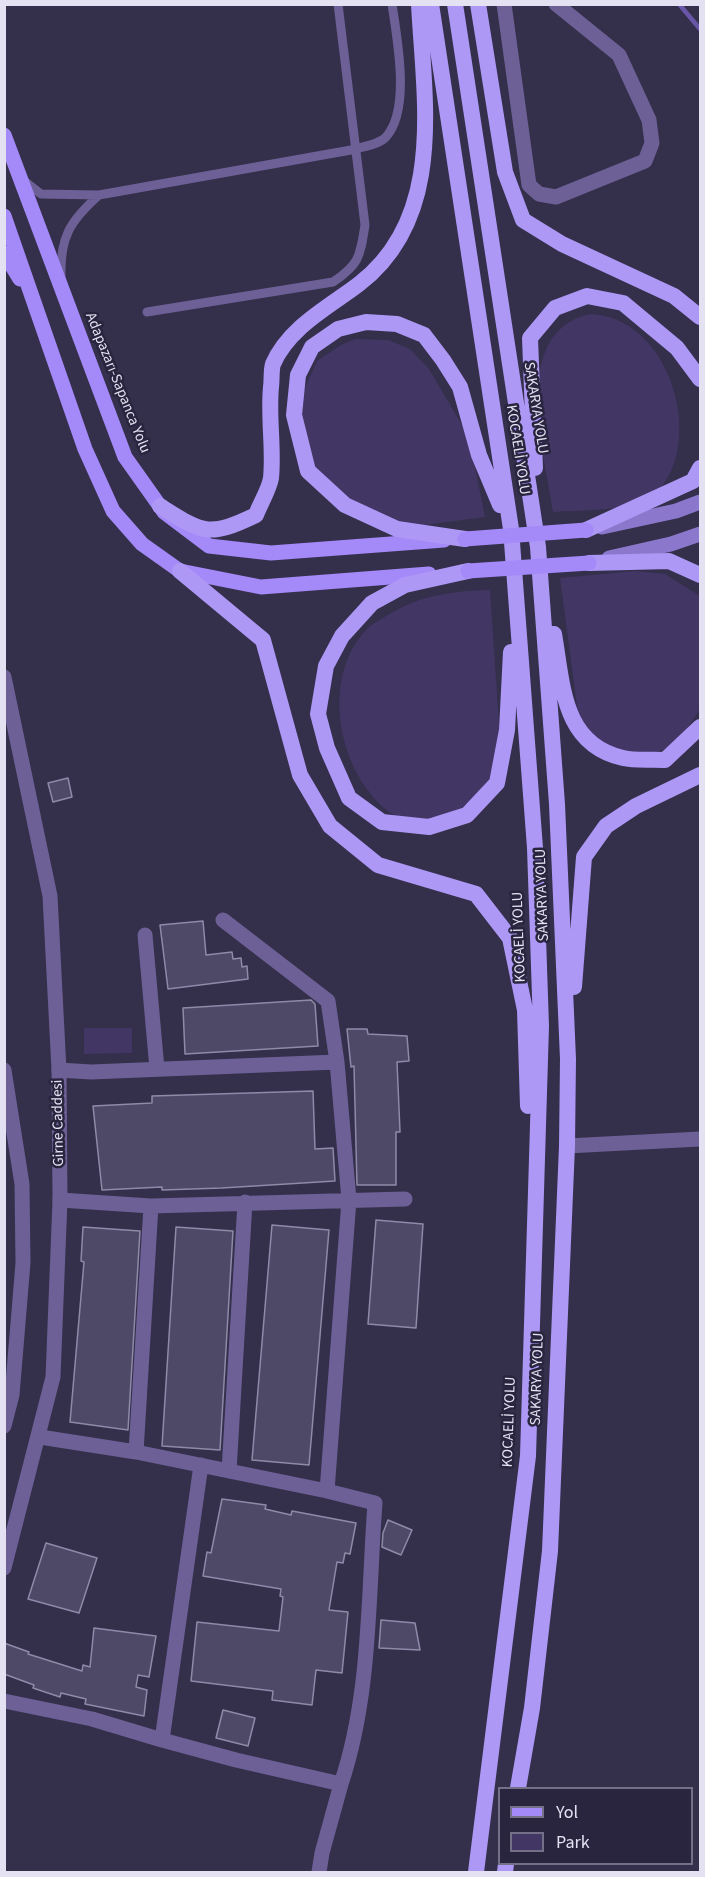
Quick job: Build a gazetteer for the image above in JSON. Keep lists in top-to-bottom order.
{
  "streets": {
    "highway": ["SAKARYA YOLU", "KOCAELİ YOLU"],
    "main road": ["Adapazarı-Sapanca Yolu"],
    "street": ["Girne Caddesi"]
  },
  "legend": ["Yol", "Park"]
}
